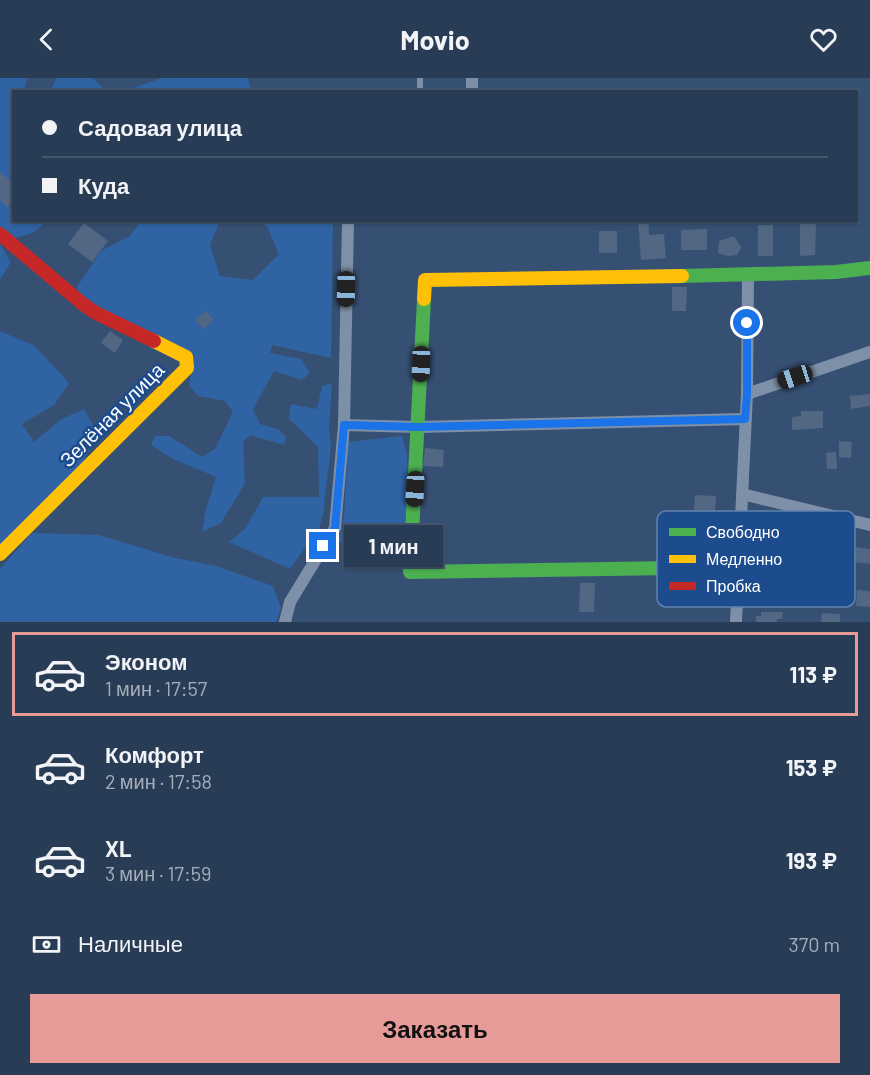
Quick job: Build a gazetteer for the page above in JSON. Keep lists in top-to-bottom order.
{
  "streets": {
    "street": ["Зелёная улица"]
  },
  "legend": ["Свободно", "Медленно", "Пробка"],
  "page": {
    "header": "Movio",
    "banner": ["Садовая улица", "Куда"],
    "bubble": "1 мин",
    "list": [
      {
        "name": "Эконом",
        "note": "1 мин · 17:57",
        "value": "113 ₽"
      },
      {
        "name": "Комфорт",
        "note": "2 мин · 17:58",
        "value": "153 ₽"
      },
      {
        "name": "XL",
        "note": "3 мин · 17:59",
        "value": "193 ₽"
      }
    ],
    "pay": ["Наличные", "370 m"],
    "buttons": "Заказать"
  }
}
